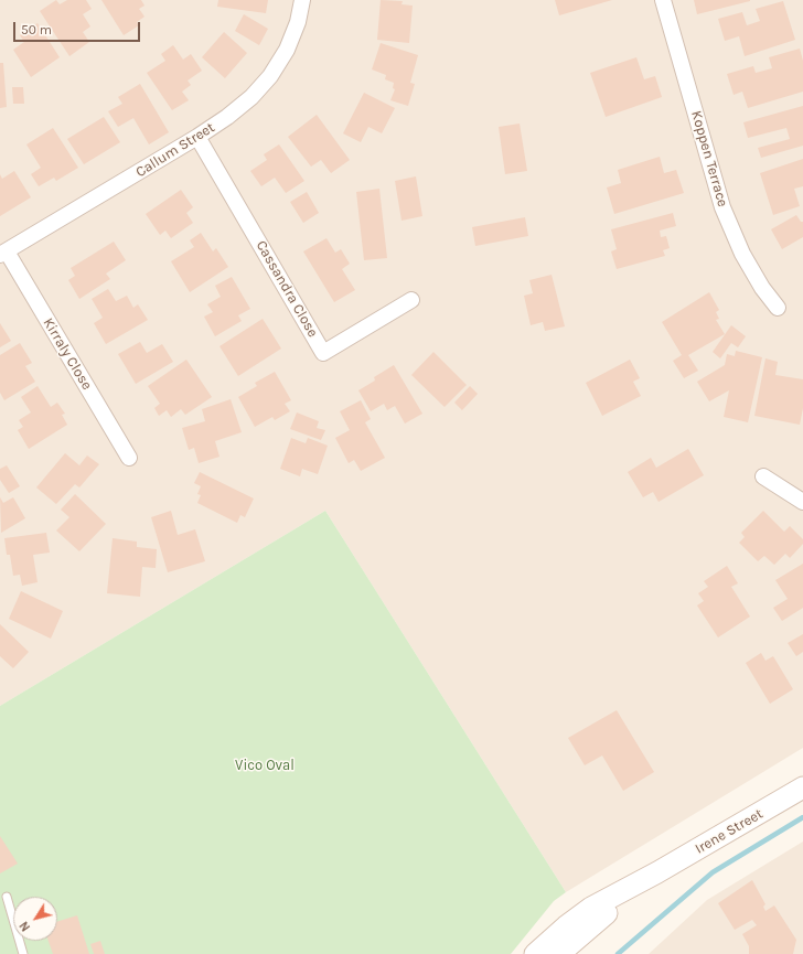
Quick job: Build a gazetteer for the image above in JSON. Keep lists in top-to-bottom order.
{
  "streets": {
    "street": [
      "Callum Street",
      "Koppen Terrace",
      "Cassandra Close",
      "Kirraly Close",
      "Irene Street"
    ]
  },
  "crossings": [
    ["Callum Street", "Cassandra Close"],
    ["Callum Street", "Kirraly Close"]
  ],
  "parks": ["Vico Oval"],
  "scale_bar": "50 m",
  "north": "bottom left"
}
